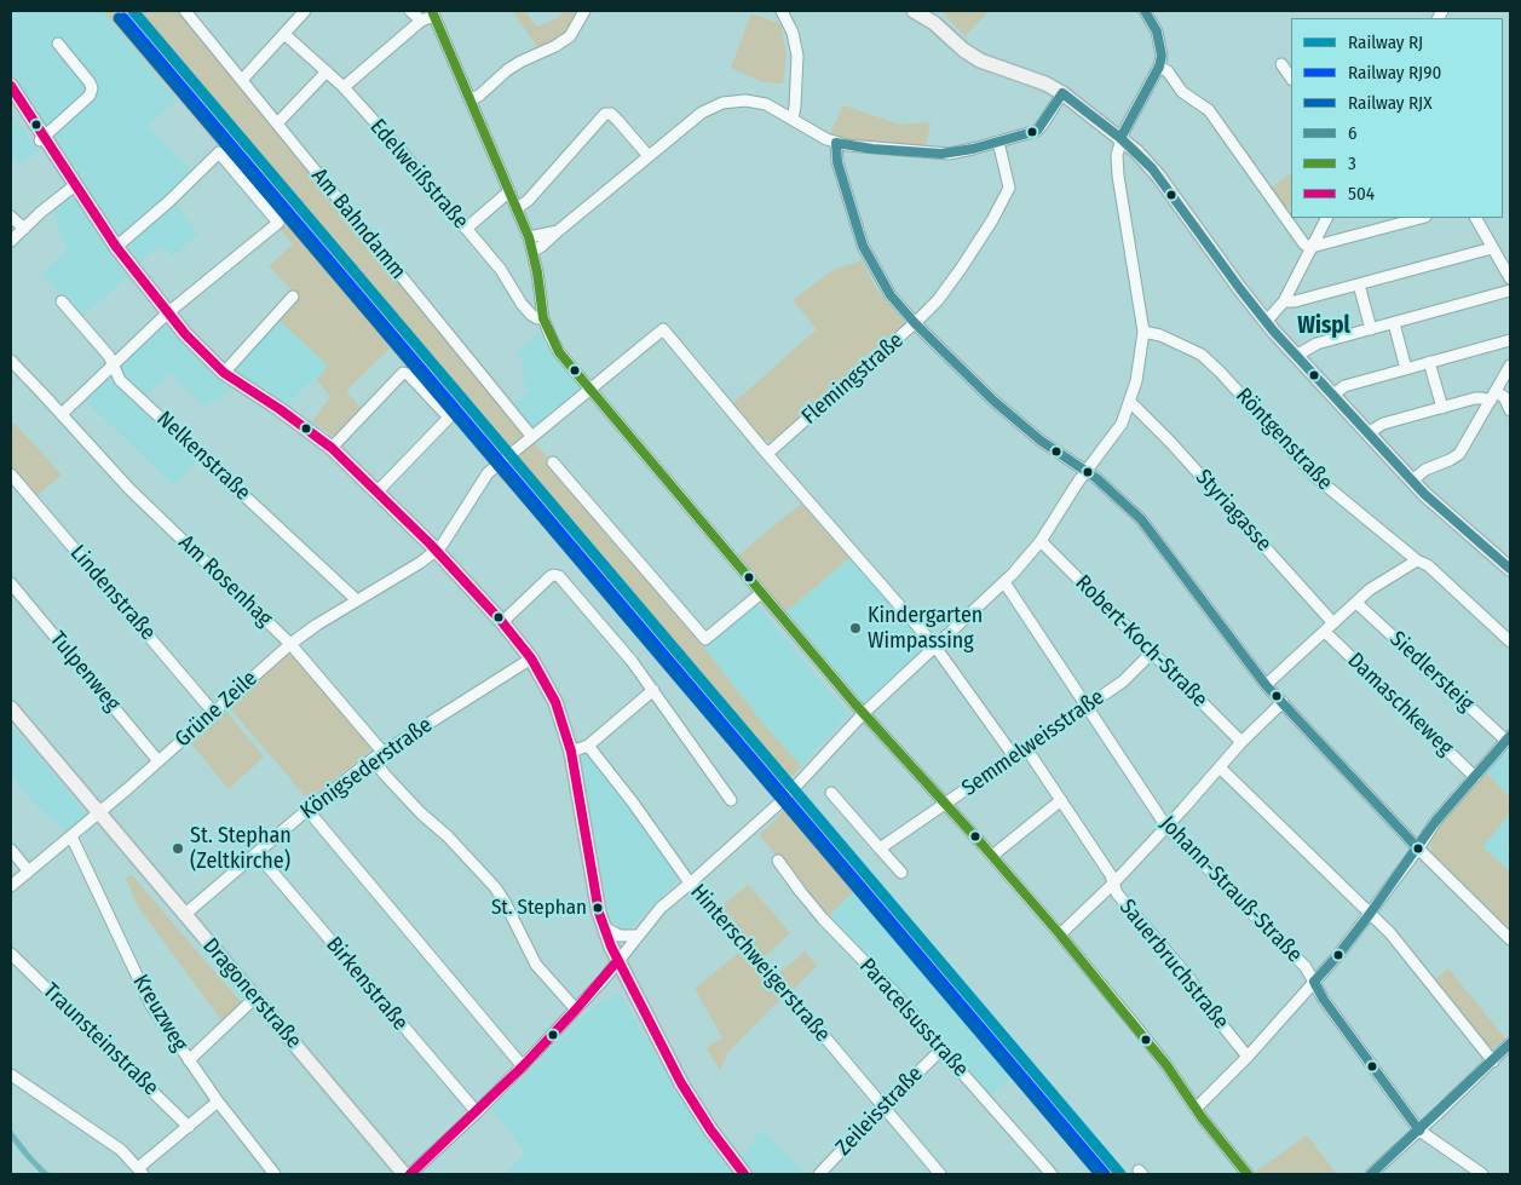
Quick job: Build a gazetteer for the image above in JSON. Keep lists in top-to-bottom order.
{
  "streets": {
    "main road": ["Dragonerstraße"],
    "street": [
      "Edelweißstraße",
      "Am Bahndamm",
      "Flemingstraße",
      "Röntgenstraße",
      "Nelkenstraße",
      "Styriagasse",
      "Am Rosenhag",
      "Lindenstraße",
      "Robert-Koch-Straße",
      "Tulpenweg",
      "Siedlersteig",
      "Damaschkeweg",
      "Grüne Zeile",
      "Semmelweisstraße",
      "Königsederstraße",
      "Johann-Strauß-Straße",
      "Hinterschweigerstraße",
      "Sauerbruchstraße",
      "Birkenstraße",
      "Kreuzweg",
      "Paracelsusstraße",
      "Traunsteinstraße",
      "Zeileisstraße"
    ]
  },
  "crossings": [
    ["Am Bahndamm", "Grüne Zeile"],
    ["Nelkenstraße", "Grüne Zeile"],
    ["Am Rosenhag", "Grüne Zeile"],
    ["Am Rosenhag", "Königsederstraße"],
    ["Lindenstraße", "Grüne Zeile"],
    ["Robert-Koch-Straße", "Semmelweisstraße"],
    ["Tulpenweg", "Grüne Zeile"],
    ["Grüne Zeile", "Dragonerstraße"],
    ["Grüne Zeile", "Kreuzweg"],
    ["Semmelweisstraße", "Johann-Strauß-Straße"],
    ["Semmelweisstraße", "Sauerbruchstraße"],
    ["Königsederstraße", "Birkenstraße"],
    ["Königsederstraße", "Dragonerstraße"],
    ["Hinterschweigerstraße", "Zeileisstraße"],
    ["Paracelsusstraße", "Zeileisstraße"]
  ],
  "districts": ["Wispl"],
  "places": ["Kindergarten Wimpassing", "St. Stephan (Zeltkirche)", "St. Stephan"],
  "lines": [
    "rail line RJ",
    "transit line 6",
    "transit line 3",
    "rail line RJ90",
    "rail line RJX",
    "transit line 504"
  ],
  "legend": [
    "Railway RJ",
    "Railway RJ90",
    "Railway RJX",
    "6",
    "3",
    "504"
  ]
}
